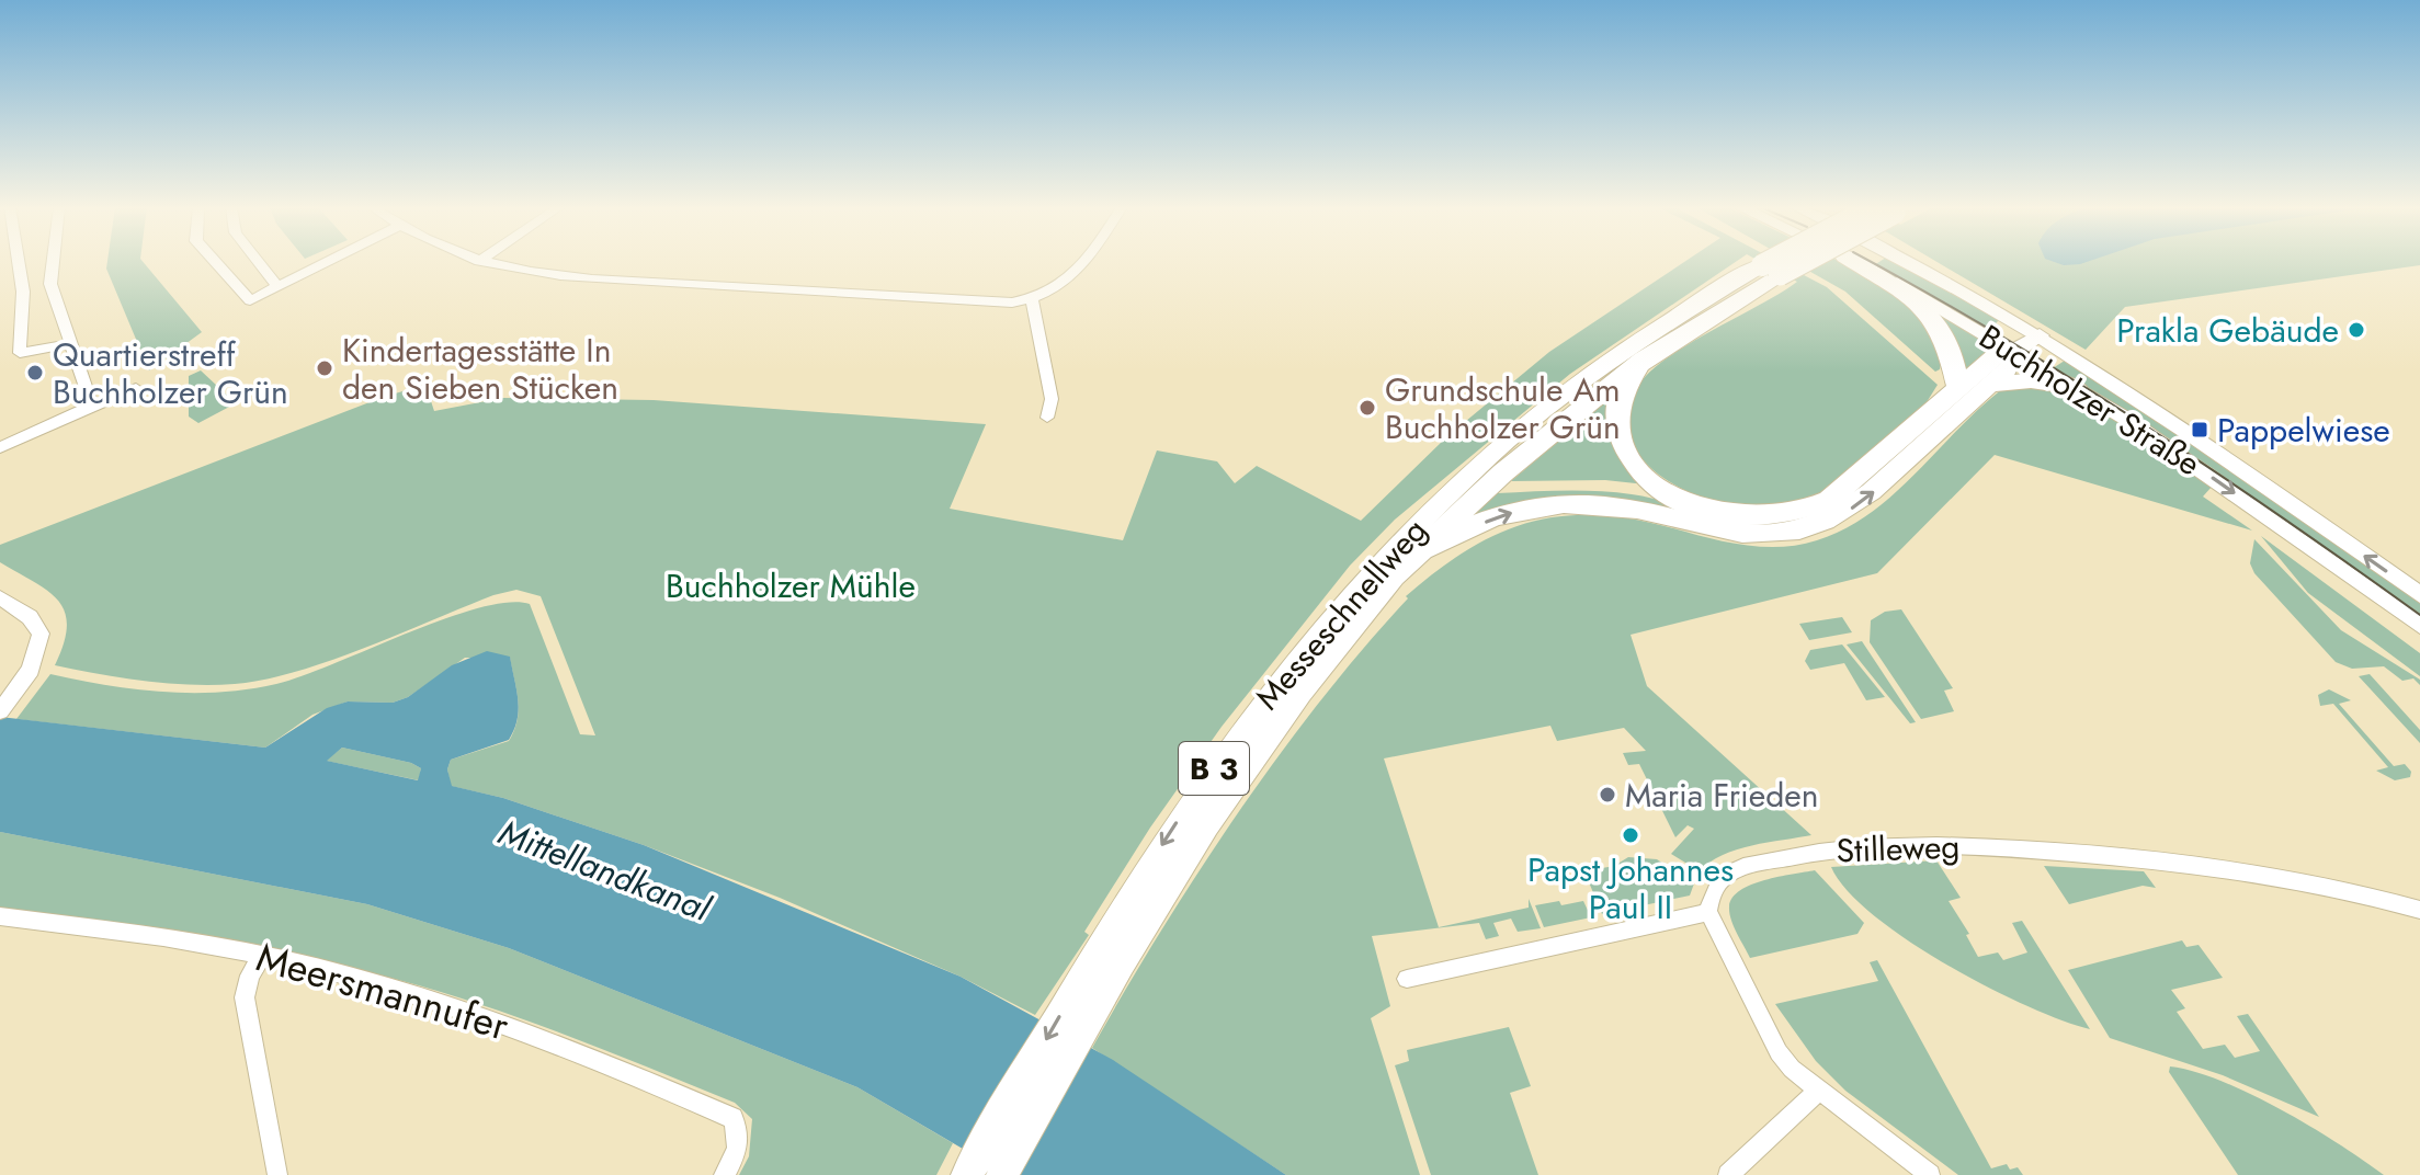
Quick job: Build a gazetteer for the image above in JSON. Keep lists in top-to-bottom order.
{
  "streets": {
    "highway": ["Messeschnellweg", "B 3"],
    "main road": ["Buchholzer Straße"],
    "street": ["Stilleweg", "Meersmannufer"]
  },
  "water": ["Mittellandkanal"],
  "parks": ["Buchholzer Mühle"],
  "places": {
    "other": [
      "Prakla Gebäude",
      "Kindertagesstätte In den Sieben Stücken",
      "Quartierstreff Buchholzer Grün",
      "Grundschule Am Buchholzer Grün",
      "Maria Frieden",
      "Papst Johannes Paul II"
    ],
    "transit": ["Pappelwiese"]
  }
}
